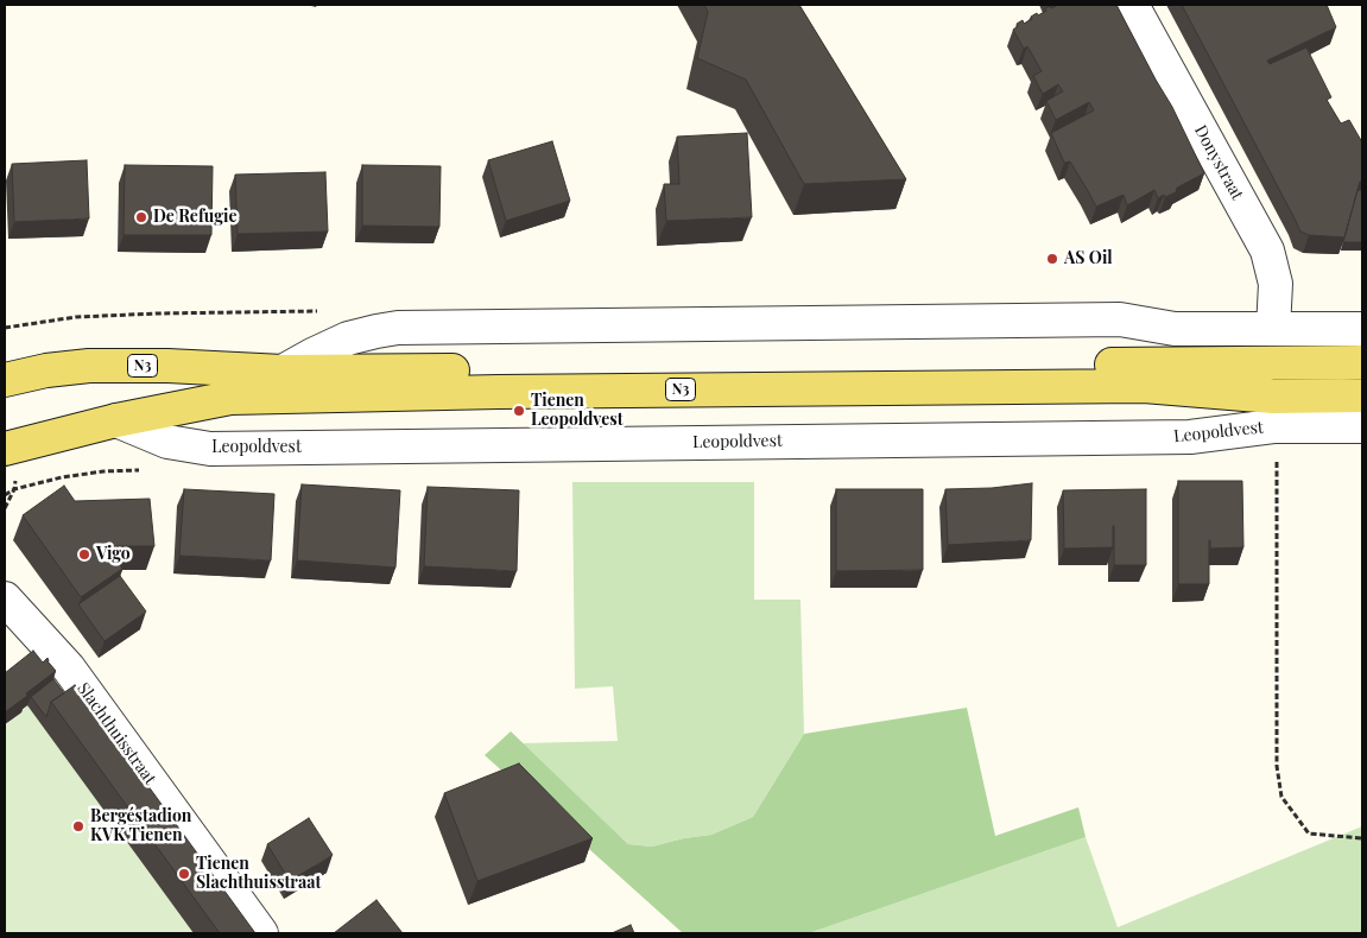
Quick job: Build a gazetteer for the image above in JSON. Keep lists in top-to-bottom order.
{
  "streets": {
    "main road": ["N3", "Leopoldvest"],
    "street": ["Donystraat", "Slachthuisstraat"]
  },
  "places": [
    "De Refugie",
    "AS Oil",
    "Tienen Leopoldvest",
    "Vigo",
    "Bergéstadion KVK Tienen",
    "Tienen Slachthuisstraat"
  ]
}
